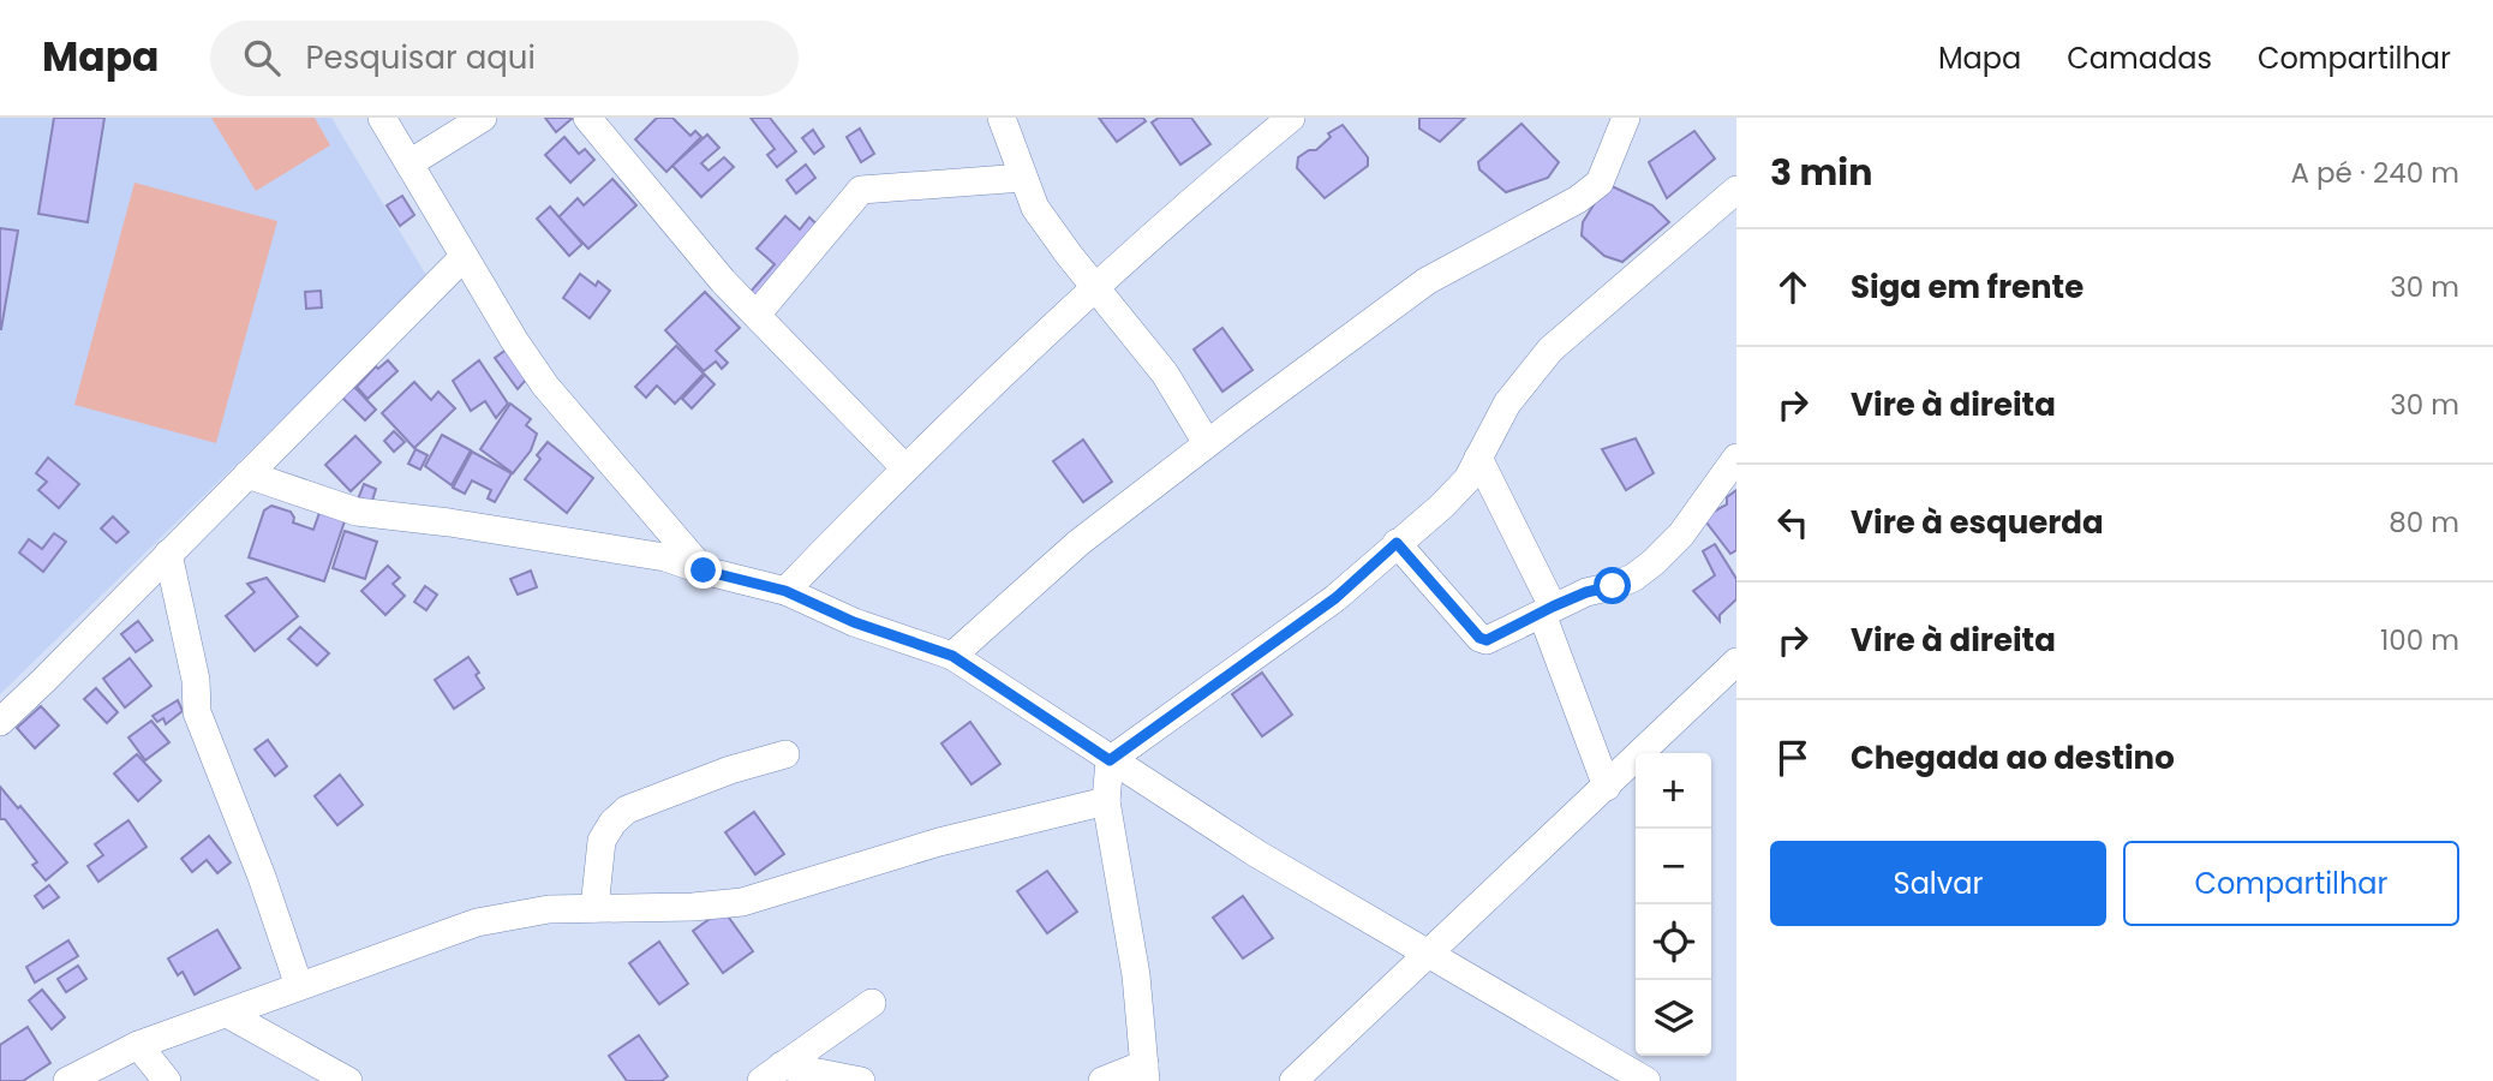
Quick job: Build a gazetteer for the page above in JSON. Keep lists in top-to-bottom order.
{
  "page": {
    "header": "Mapa",
    "search": "Pesquisar aqui",
    "nav": ["Mapa", "Camadas", "Compartilhar"],
    "heading": ["3 min", "A pé · 240 m"],
    "list": [
      ["Siga em frente", "30 m"],
      ["Vire à direita", "30 m"],
      ["Vire à esquerda", "80 m"],
      ["Vire à direita", "100 m"],
      "Chegada ao destino"
    ],
    "map_buttons": ["+", "−"],
    "buttons": ["Salvar", "Compartilhar"]
  }
}
